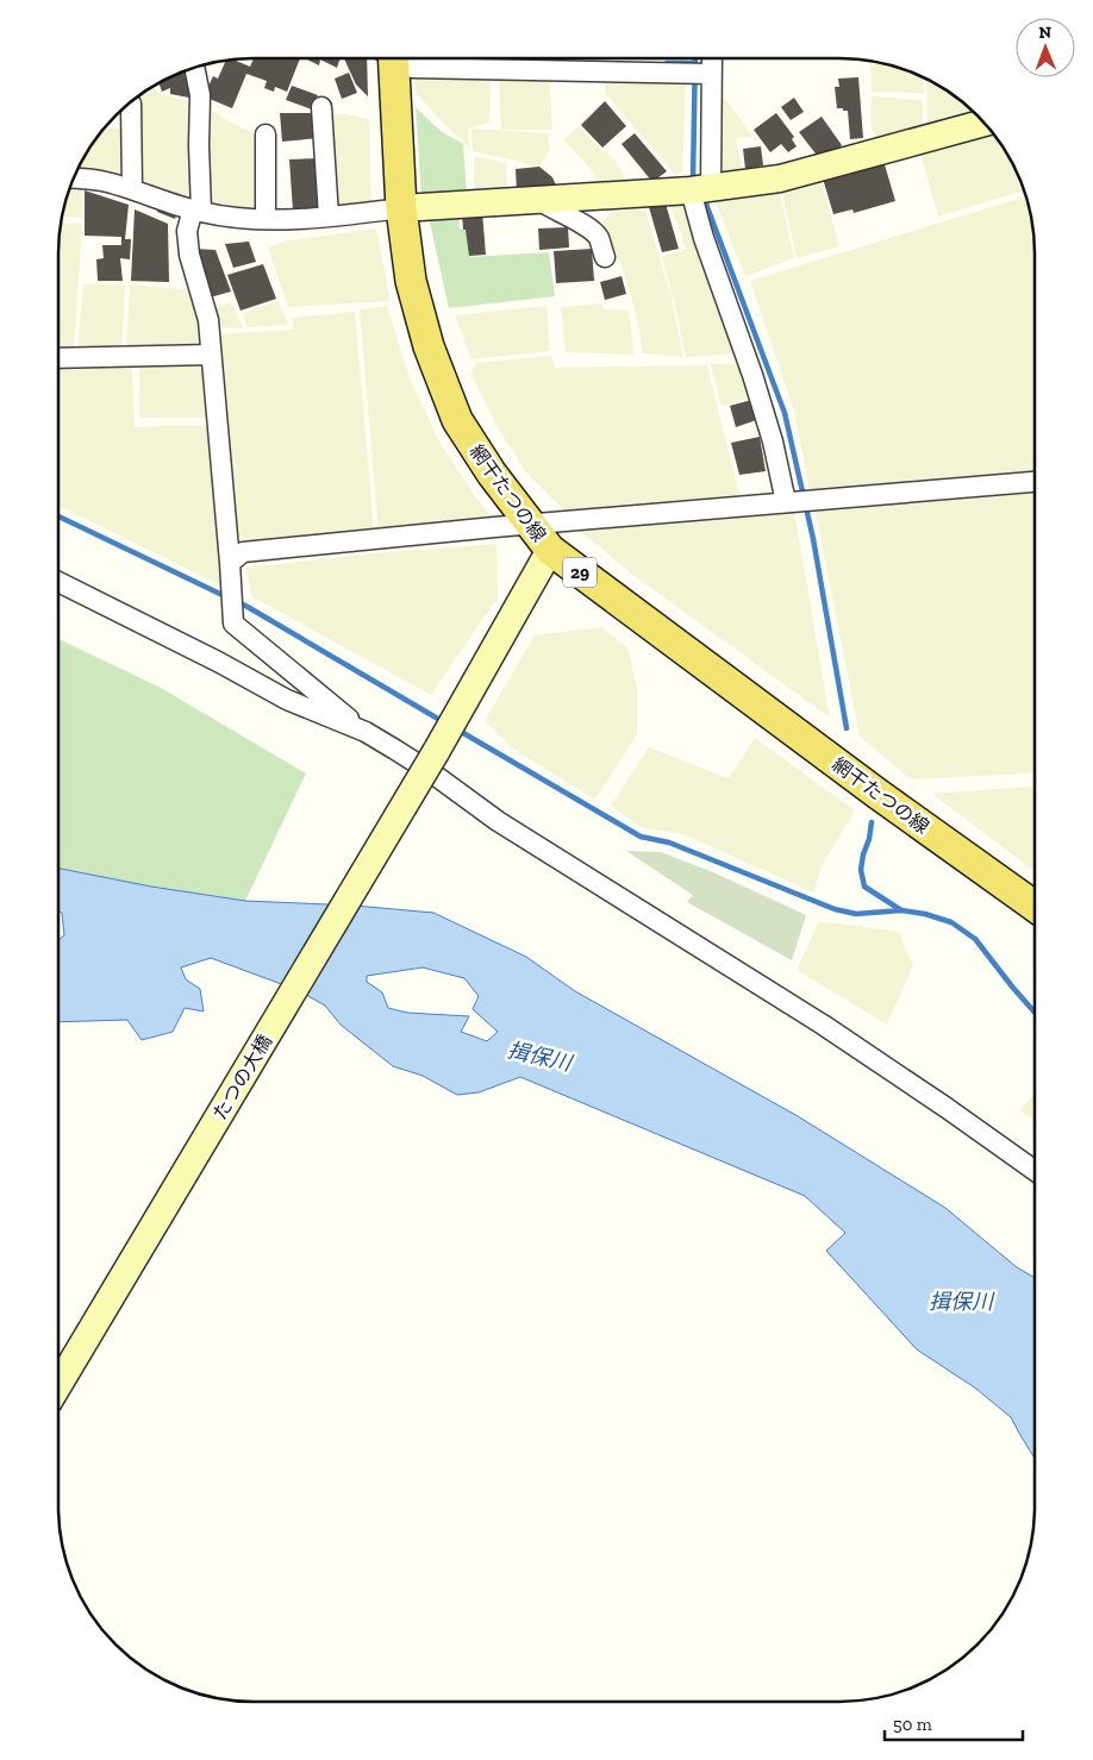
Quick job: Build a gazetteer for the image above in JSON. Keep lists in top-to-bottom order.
{
  "streets": {
    "main road": ["網干たつの線", "29"],
    "street": ["たつの大橋"]
  },
  "crossings": [
    ["網干たつの線", "たつの大橋"]
  ],
  "water": ["揖保川"],
  "scale_bar": "50 m",
  "north": "top"
}
